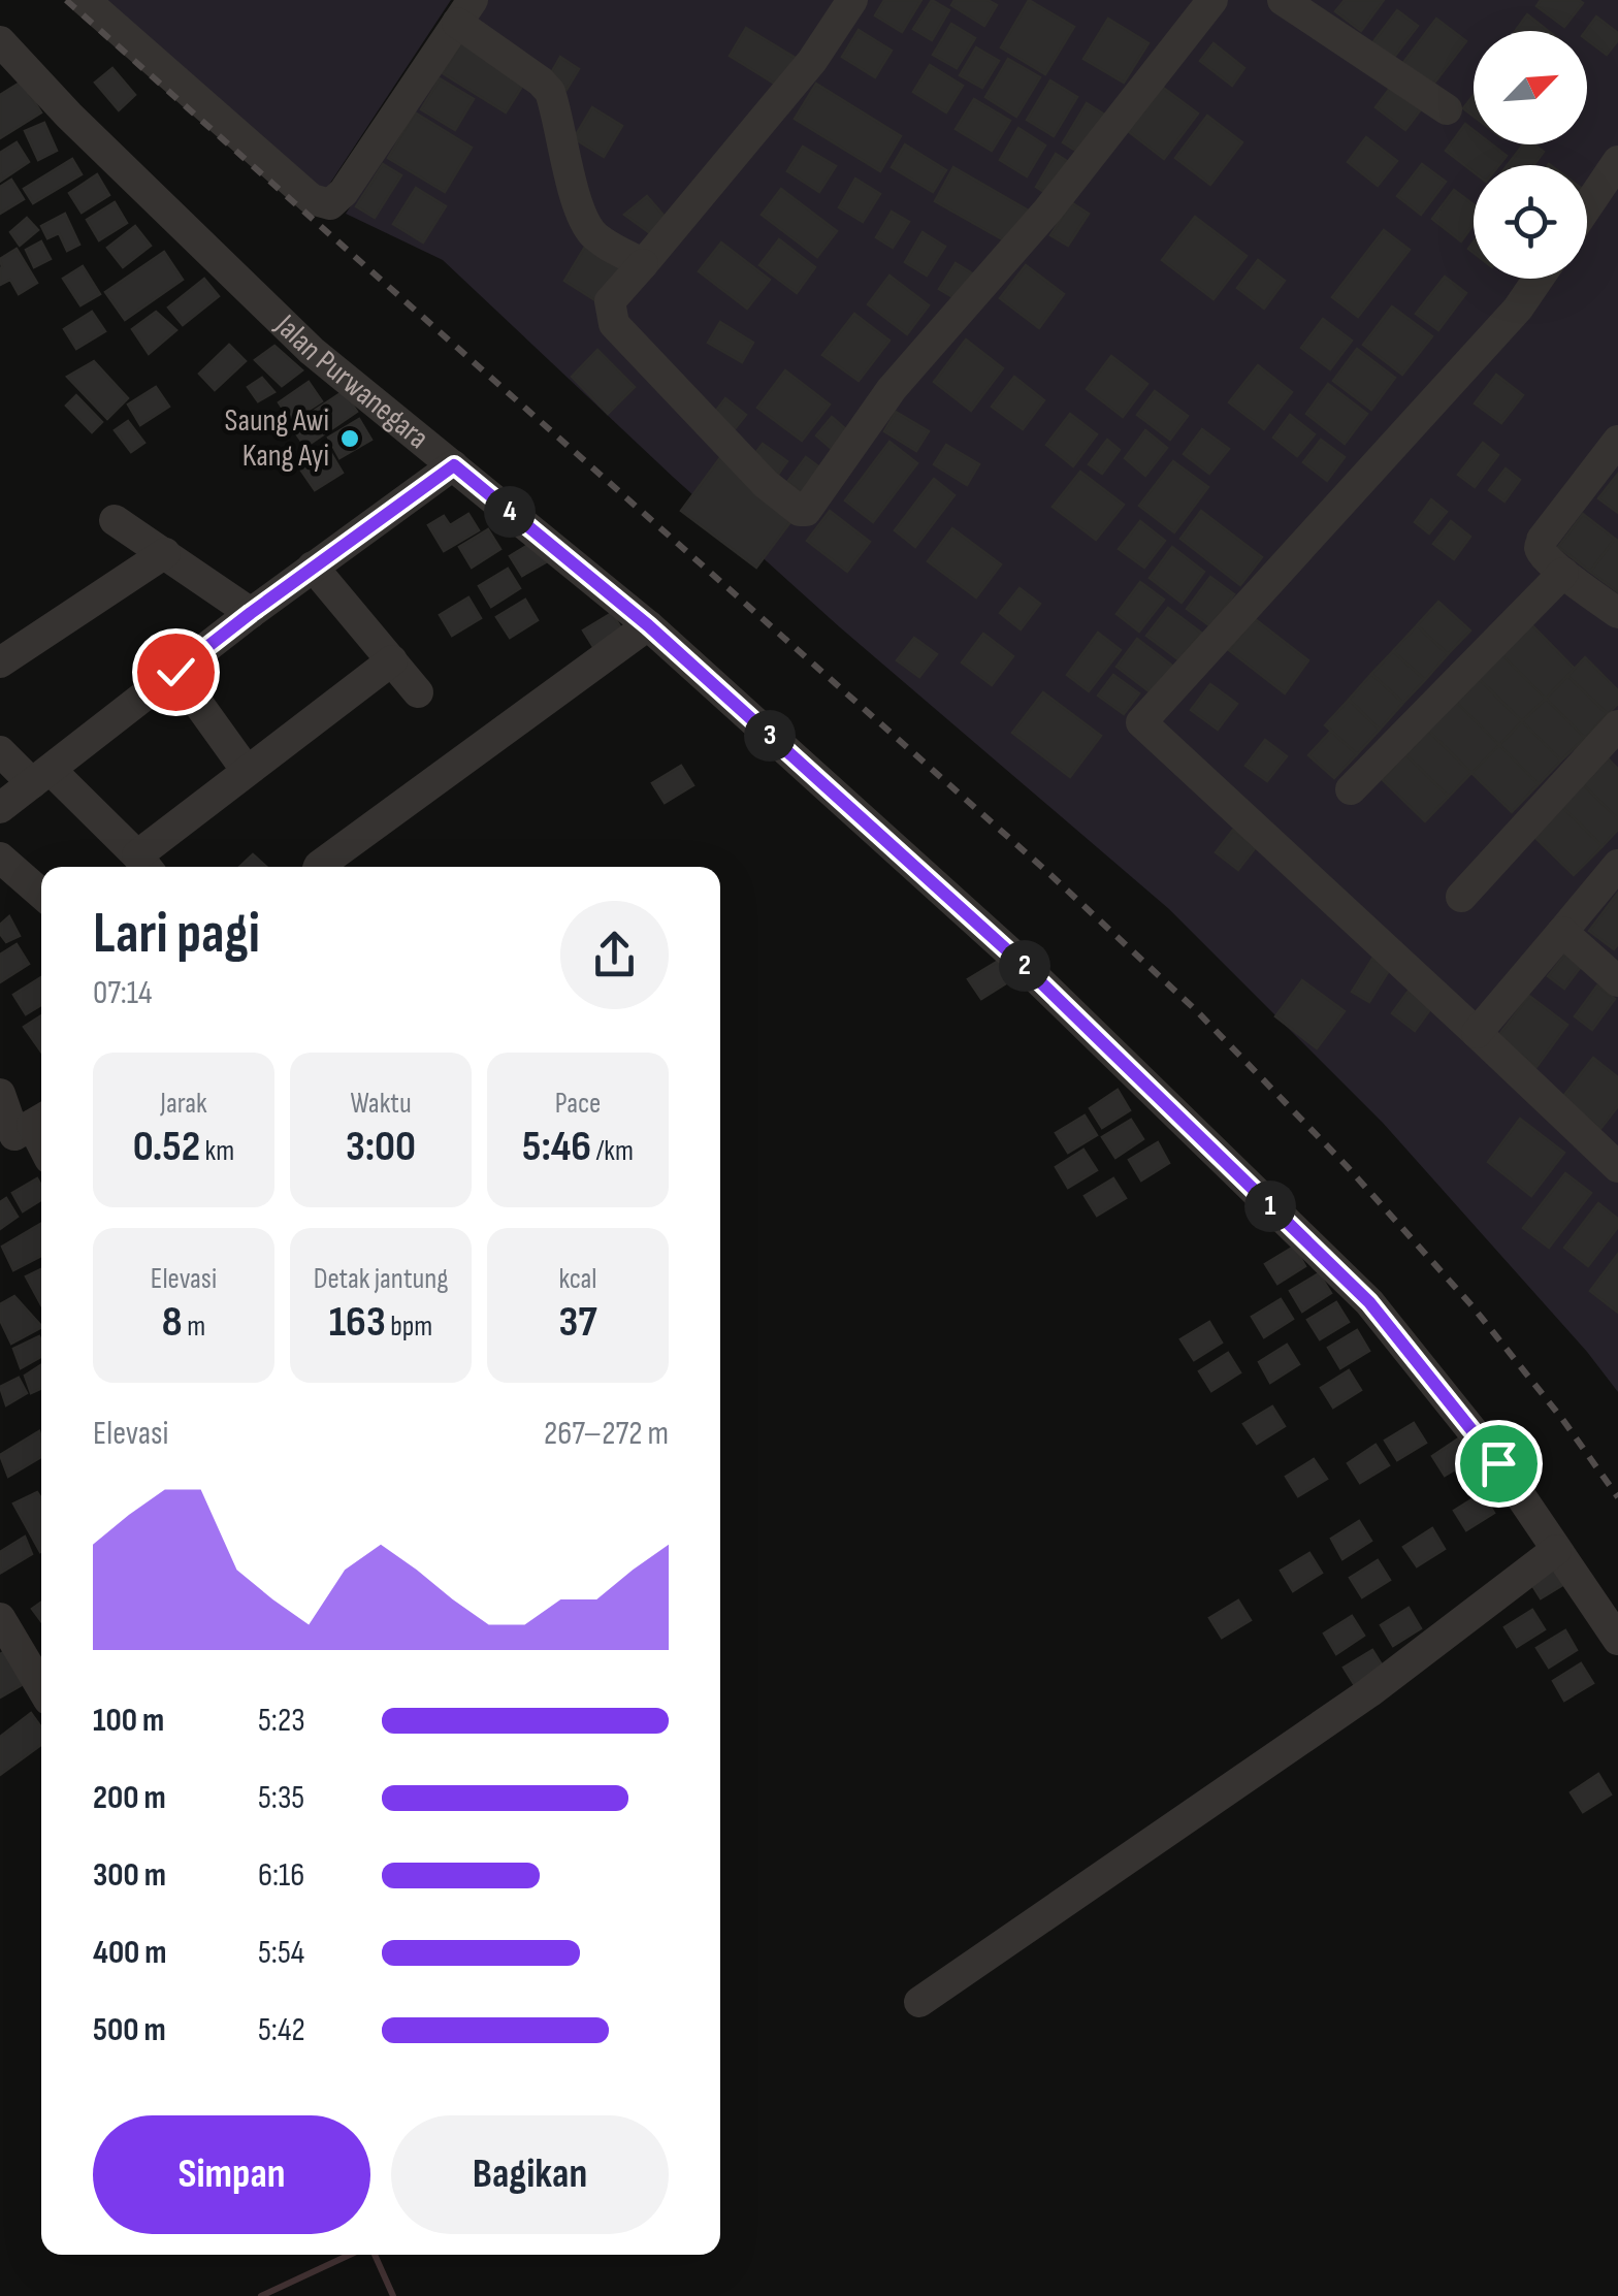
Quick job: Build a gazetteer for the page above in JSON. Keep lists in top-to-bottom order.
{
  "streets": {
    "street": ["Jalan Purwanegara"]
  },
  "places": ["Saung Awi Kang Ayi"],
  "north": "top right",
  "page": {
    "pins": [
      "4",
      "3",
      "2",
      "1"
    ],
    "heading": ["Lari pagi", "07:14"],
    "stats": [
      ["Jarak", "0.52 km"],
      ["Waktu", "3:00"],
      ["Pace", "5:46 /km"],
      ["Elevasi", "8 m"],
      ["Detak jantung", "163 bpm"],
      ["kcal", "37"]
    ],
    "chart": ["Elevasi", "267–272 m"],
    "list": [
      {
        "name": "100 m",
        "note": "5:23"
      },
      {
        "name": "200 m",
        "note": "5:35"
      },
      {
        "name": "300 m",
        "note": "6:16"
      },
      {
        "name": "400 m",
        "note": "5:54"
      },
      {
        "name": "500 m",
        "note": "5:42"
      }
    ],
    "buttons": ["Simpan", "Bagikan"]
  }
}
